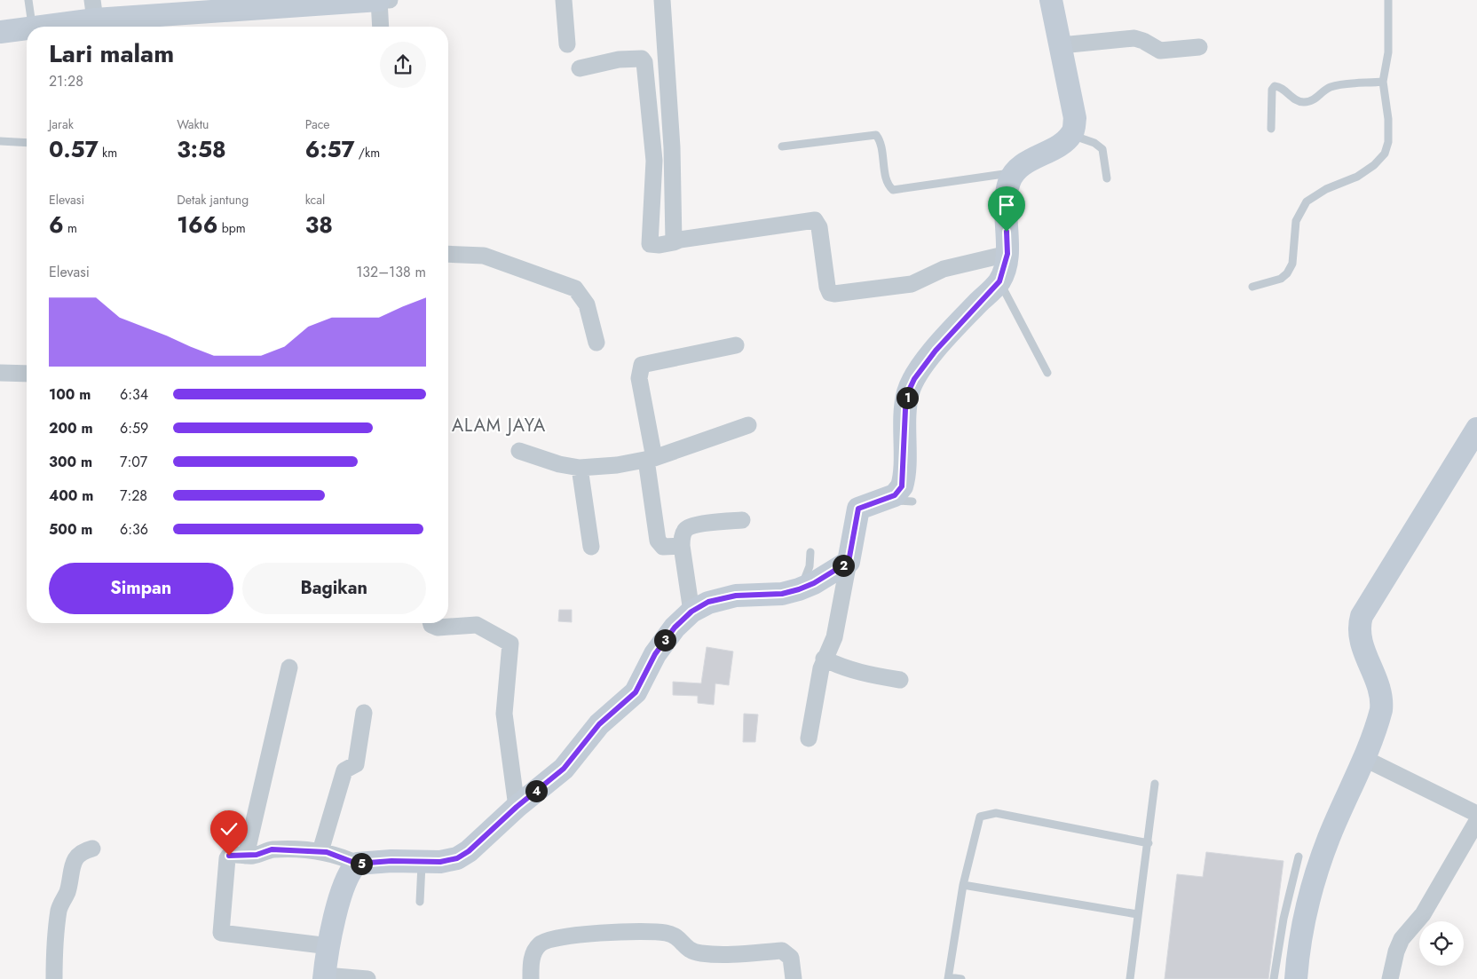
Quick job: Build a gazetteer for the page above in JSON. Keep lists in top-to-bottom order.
{
  "districts": ["ALAM JAYA"],
  "page": {
    "heading": ["Lari malam", "21:28"],
    "stats": [
      ["Jarak", "0.57 km"],
      ["Waktu", "3:58"],
      ["Pace", "6:57 /km"],
      ["Elevasi", "6 m"],
      ["Detak jantung", "166 bpm"],
      ["kcal", "38"]
    ],
    "chart": ["Elevasi", "132–138 m"],
    "list": [
      {
        "name": "100 m",
        "note": "6:34"
      },
      {
        "name": "200 m",
        "note": "6:59"
      },
      {
        "name": "300 m",
        "note": "7:07"
      },
      {
        "name": "400 m",
        "note": "7:28"
      },
      {
        "name": "500 m",
        "note": "6:36"
      }
    ],
    "pins": [
      "1",
      "2",
      "3",
      "4",
      "5"
    ],
    "buttons": ["Simpan", "Bagikan"]
  }
}
